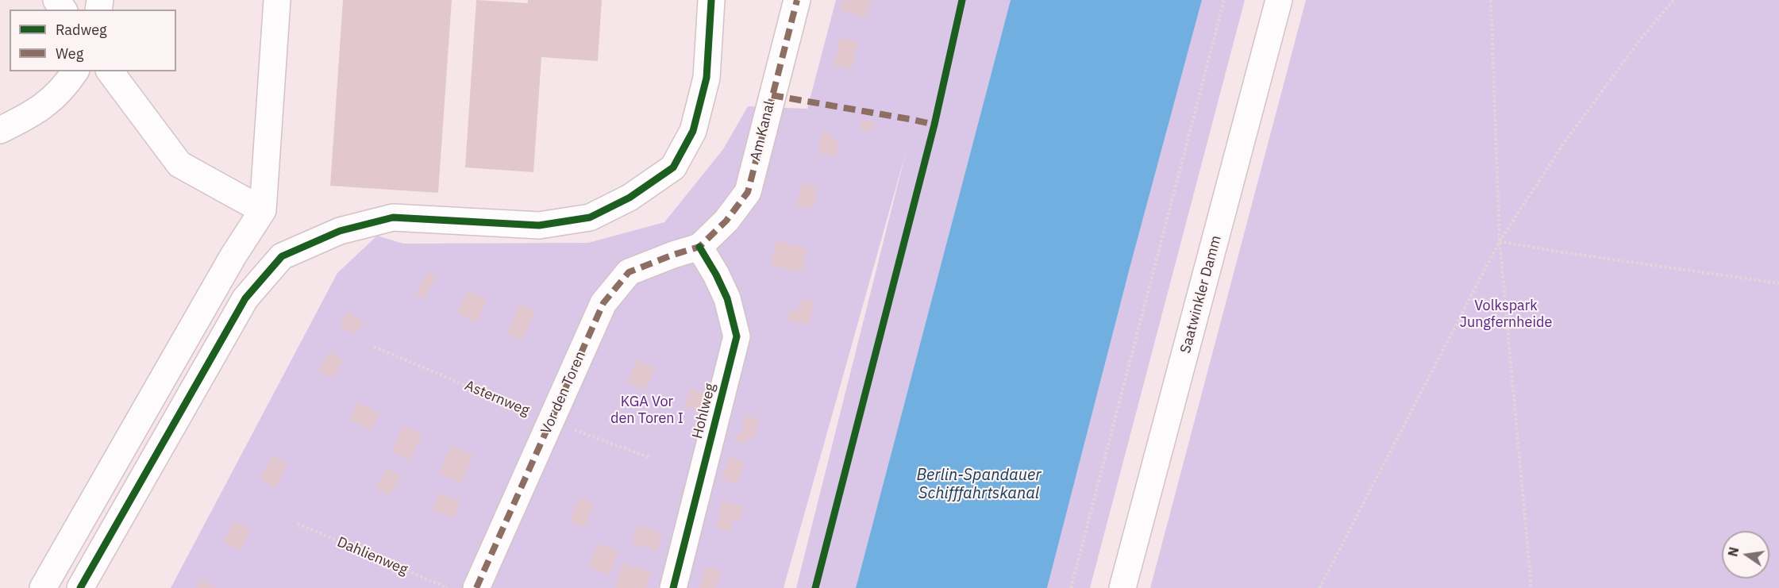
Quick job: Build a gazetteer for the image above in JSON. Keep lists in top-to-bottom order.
{
  "streets": {
    "street": [
      "Am Kanal",
      "Saatwinkler Damm",
      "Vor den Toren",
      "Hohlweg"
    ],
    "path": ["Asternweg", "Dahlienweg"]
  },
  "crossings": [
    ["Am Kanal", "Vor den Toren"],
    ["Am Kanal", "Hohlweg"],
    ["Vor den Toren", "Asternweg"],
    ["Vor den Toren", "Hohlweg"]
  ],
  "water": ["Berlin-Spandauer Schifffahrtskanal"],
  "parks": ["Volkspark Jungfernheide", "KGA Vor den Toren I"],
  "legend": ["Radweg", "Weg"],
  "north": "left"
}
